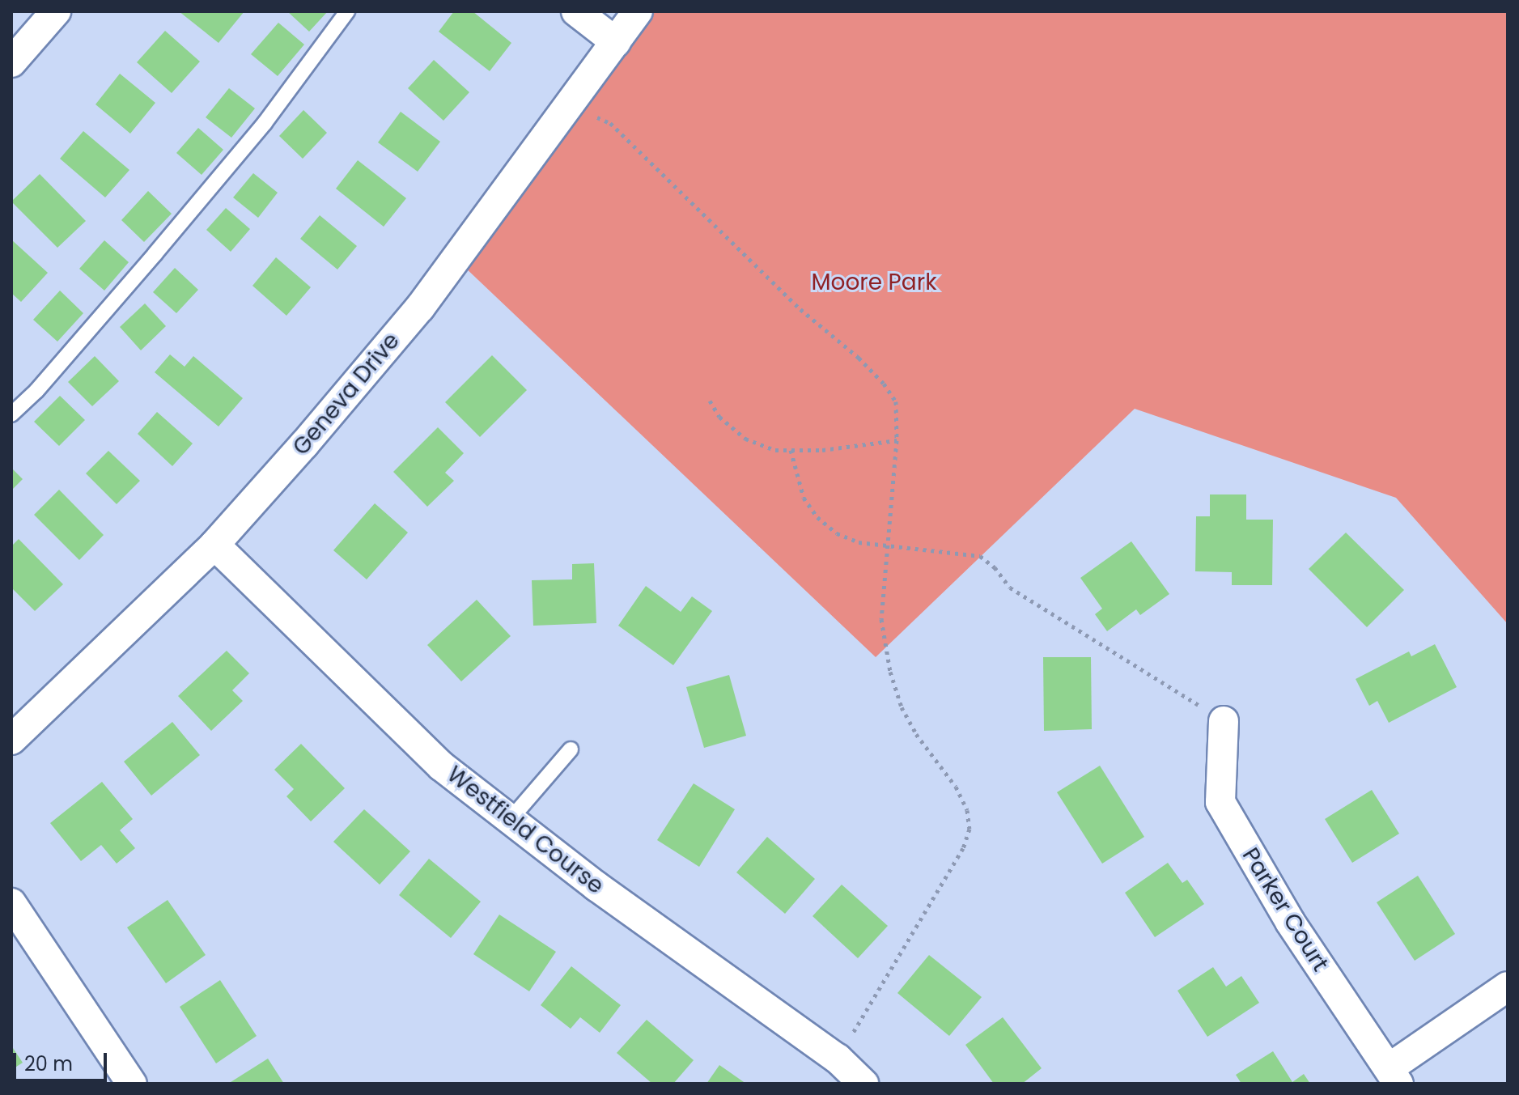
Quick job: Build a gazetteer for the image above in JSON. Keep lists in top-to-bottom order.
{
  "streets": {
    "street": ["Geneva Drive", "Westfield Course", "Parker Court"]
  },
  "crossings": [
    ["Geneva Drive", "Westfield Course"]
  ],
  "parks": ["Moore Park"],
  "scale_bar": "20 m"
}
